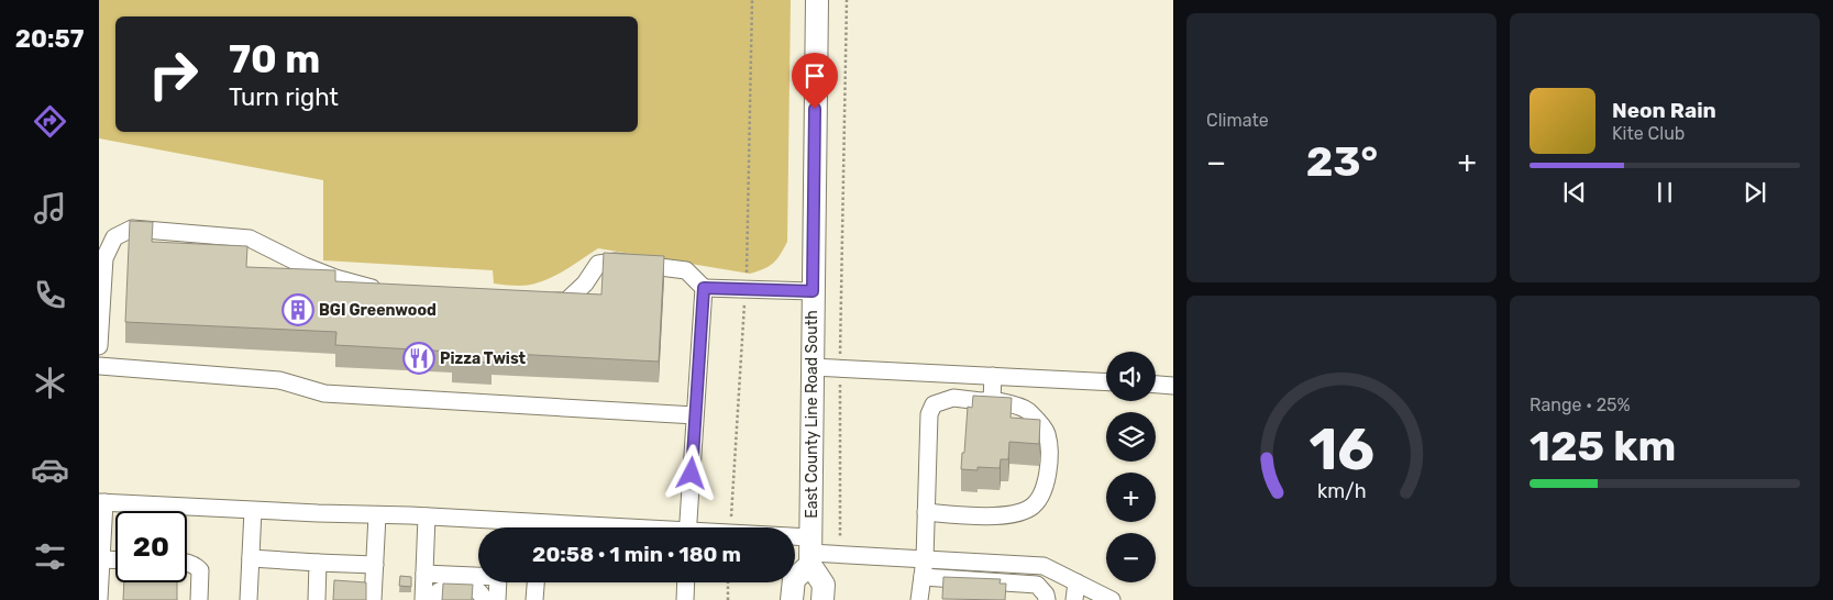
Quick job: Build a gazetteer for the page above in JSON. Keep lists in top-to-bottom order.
{
  "streets": {
    "main road": ["East County Line Road South"]
  },
  "places": {
    "building": ["BGI Greenwood"],
    "restaurant": ["Pizza Twist"]
  },
  "page": {
    "tabs": "20:57",
    "tile": [
      "Climate",
      ["Range · 25%", "125 km"]
    ],
    "turn": ["70 m", "Turn right"],
    "song": ["Neon Rain", "Kite Club"],
    "heat": ["−", "23°", "+"],
    "map_buttons": ["+", "−"],
    "limit": "20",
    "trip": "20:58 · 1 min · 180 m",
    "gauge": ["16", "km/h"]
  }
}
